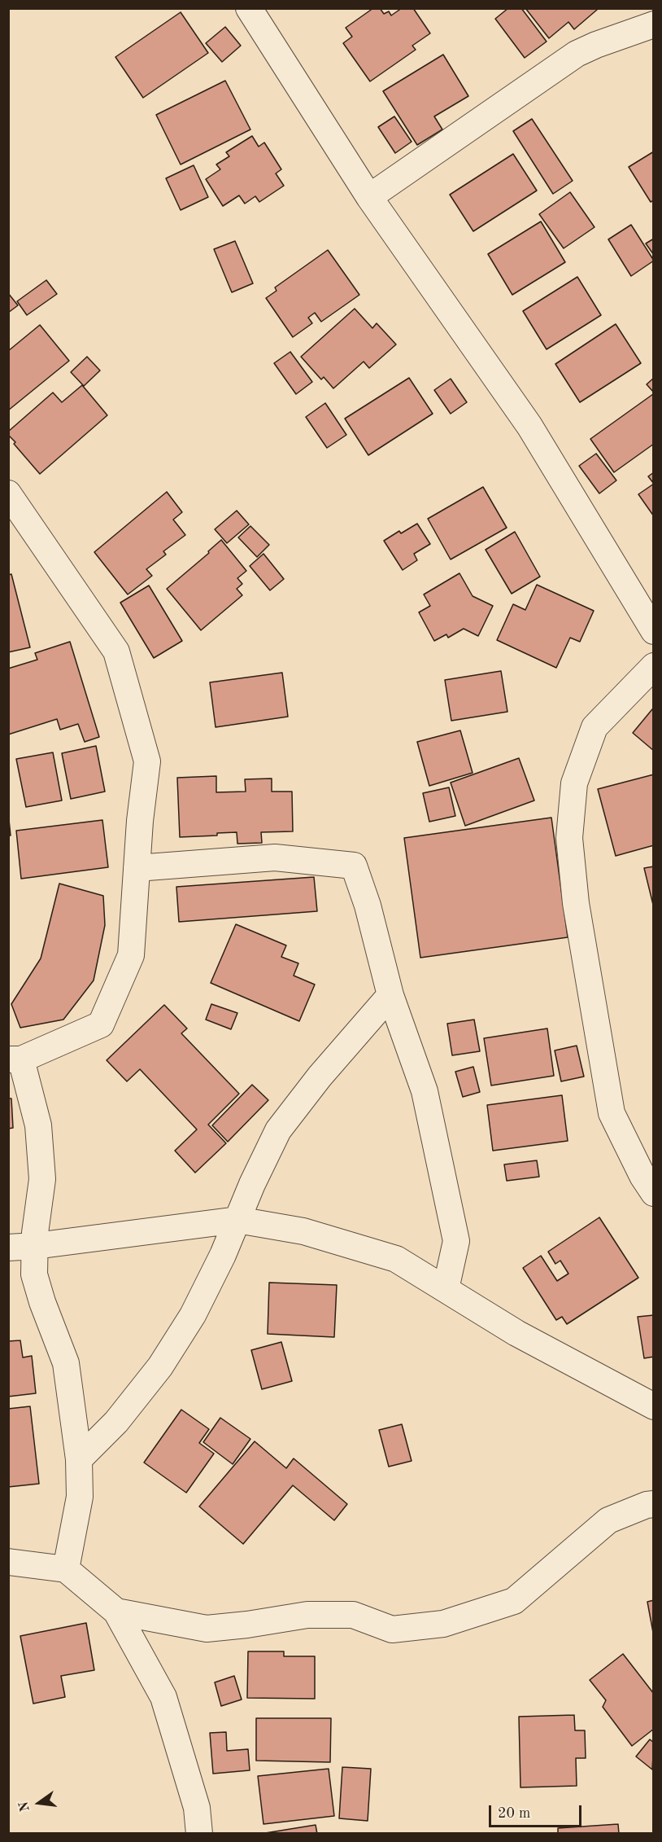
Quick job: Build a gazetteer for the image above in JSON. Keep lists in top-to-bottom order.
{
  "scale_bar": "20 m",
  "north": "left"
}
